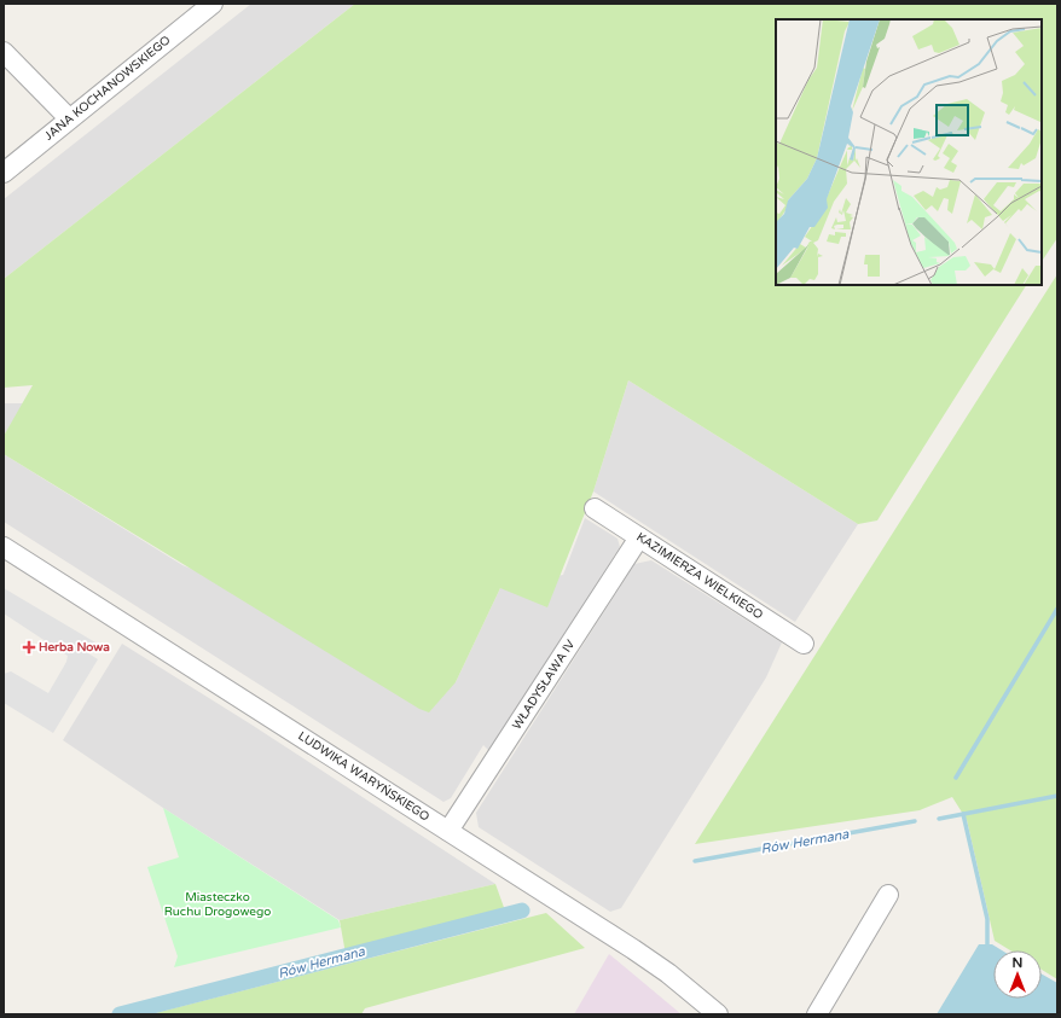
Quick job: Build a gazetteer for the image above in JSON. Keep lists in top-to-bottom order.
{
  "streets": {
    "street": [
      "JANA KOCHANOWSKIEGO",
      "KAZIMIERZA WIELKIEGO",
      "WŁADYSŁAWA IV",
      "LUDWIKA WARYŃSKIEGO"
    ]
  },
  "crossings": [
    ["KAZIMIERZA WIELKIEGO", "WŁADYSŁAWA IV"],
    ["WŁADYSŁAWA IV", "LUDWIKA WARYŃSKIEGO"]
  ],
  "water": ["Rów Hermana"],
  "parks": ["Miasteczko Ruchu Drogowego"],
  "places": {
    "health": ["Herba Nowa"]
  },
  "north": "top"
}
